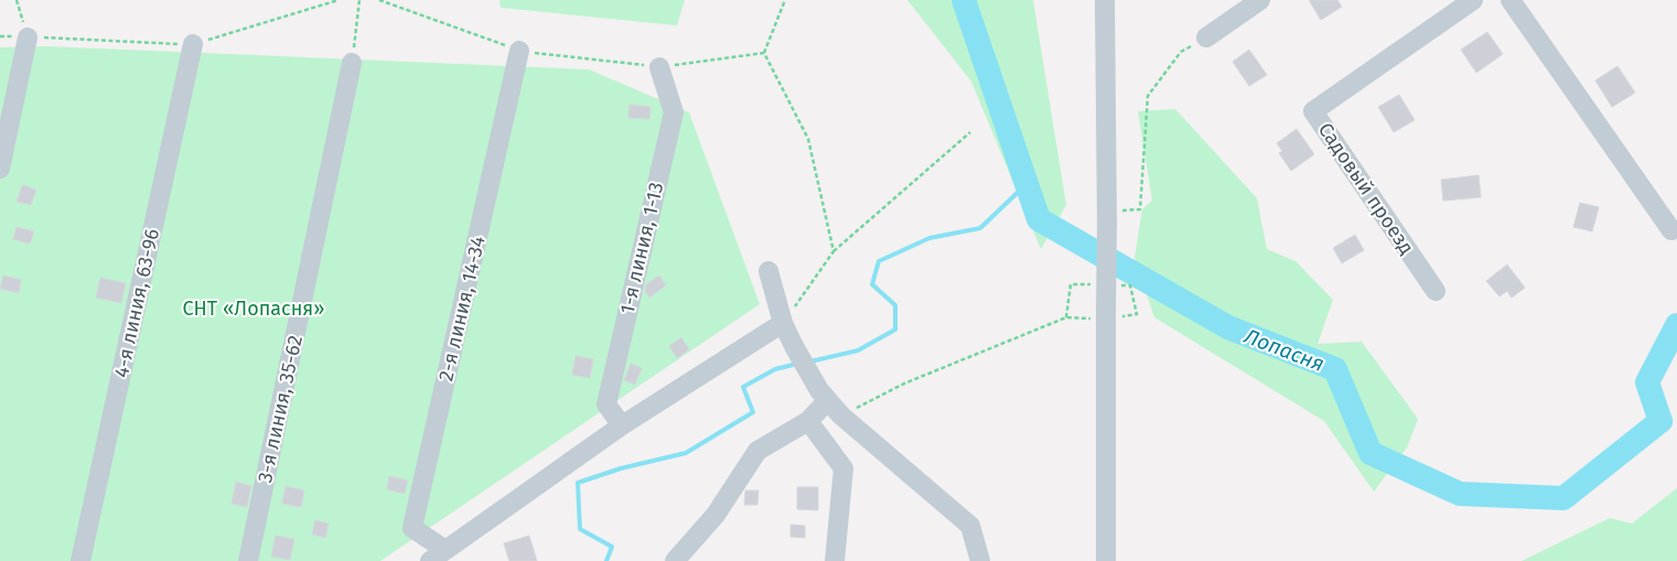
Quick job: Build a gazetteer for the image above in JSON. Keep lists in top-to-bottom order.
{
  "streets": {
    "street": [
      "Садовый проезд",
      "1-я линия, 1-13",
      "4-я линия, 63-96",
      "2-я линия, 14-34",
      "3-я линия, 35-62"
    ]
  },
  "water": ["Лопасня"],
  "parks": ["СНТ «Лопасня»"]
}
